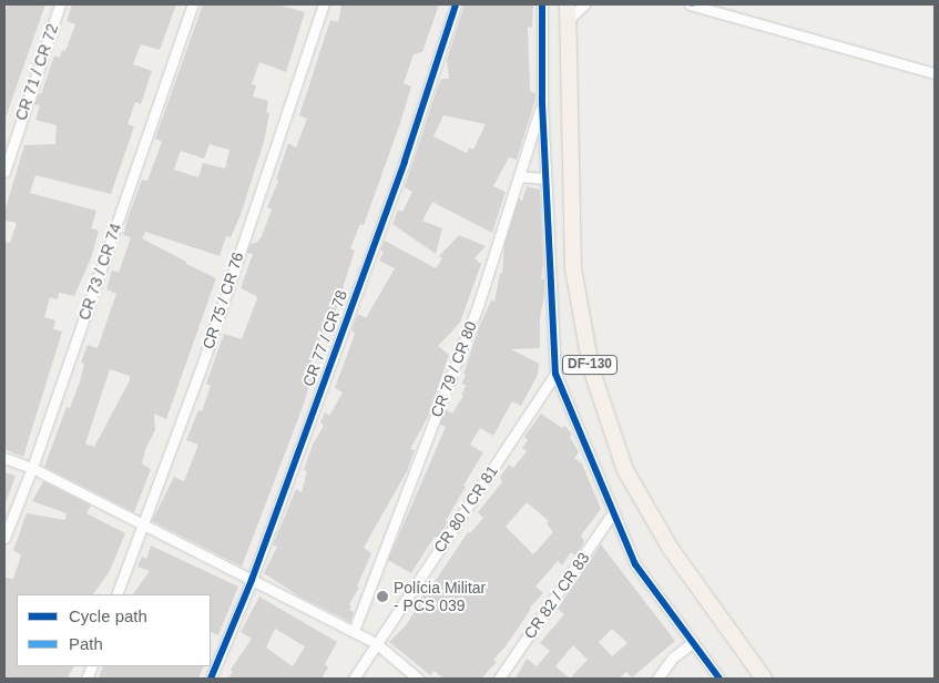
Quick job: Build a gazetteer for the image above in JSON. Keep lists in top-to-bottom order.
{
  "streets": {
    "main road": ["DF-130"],
    "street": [
      "CR 71 / CR 72",
      "CR 73 / CR 74",
      "CR 75 / CR 76",
      "CR 77 / CR 78",
      "CR 79 / CR 80",
      "CR 80 / CR 81",
      "CR 82 / CR 83"
    ]
  },
  "places": ["Polícia Militar - PCS 039"],
  "legend": ["Cycle path", "Path"]
}
